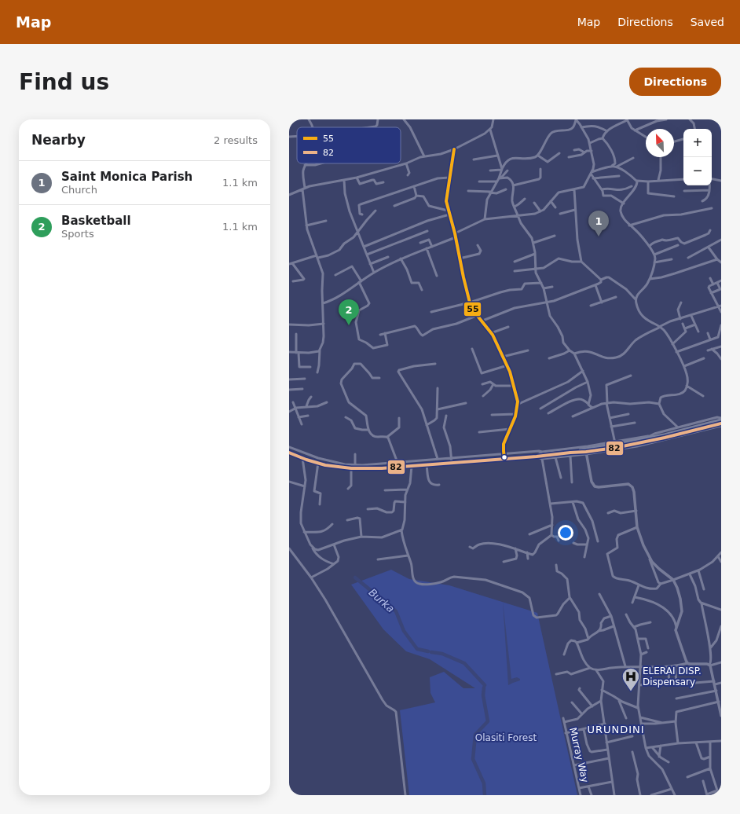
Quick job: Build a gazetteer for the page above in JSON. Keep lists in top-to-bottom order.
{
  "streets": {
    "street": ["Murray Way"]
  },
  "districts": ["URUNDINI"],
  "water": ["Burka"],
  "parks": ["Olasiti Forest"],
  "places": {
    "hospital": ["ELERAI DISP. Dispensary"]
  },
  "lines": ["transit line 55", "transit line 82"],
  "legend": ["55", "82"],
  "north": "top left",
  "page": {
    "header": "Map",
    "nav": ["Map", "Directions", "Saved"],
    "buttons": "Directions",
    "title": "Find us",
    "heading": ["Nearby", "2 results"],
    "map_buttons": ["+", "−"],
    "list": [
      {
        "mark": "1",
        "name": "Saint Monica Parish",
        "note": "Church",
        "value": "1.1 km"
      },
      {
        "mark": "2",
        "name": "Basketball",
        "note": "Sports",
        "value": "1.1 km"
      }
    ],
    "pins": ["1", "2"]
  }
}
